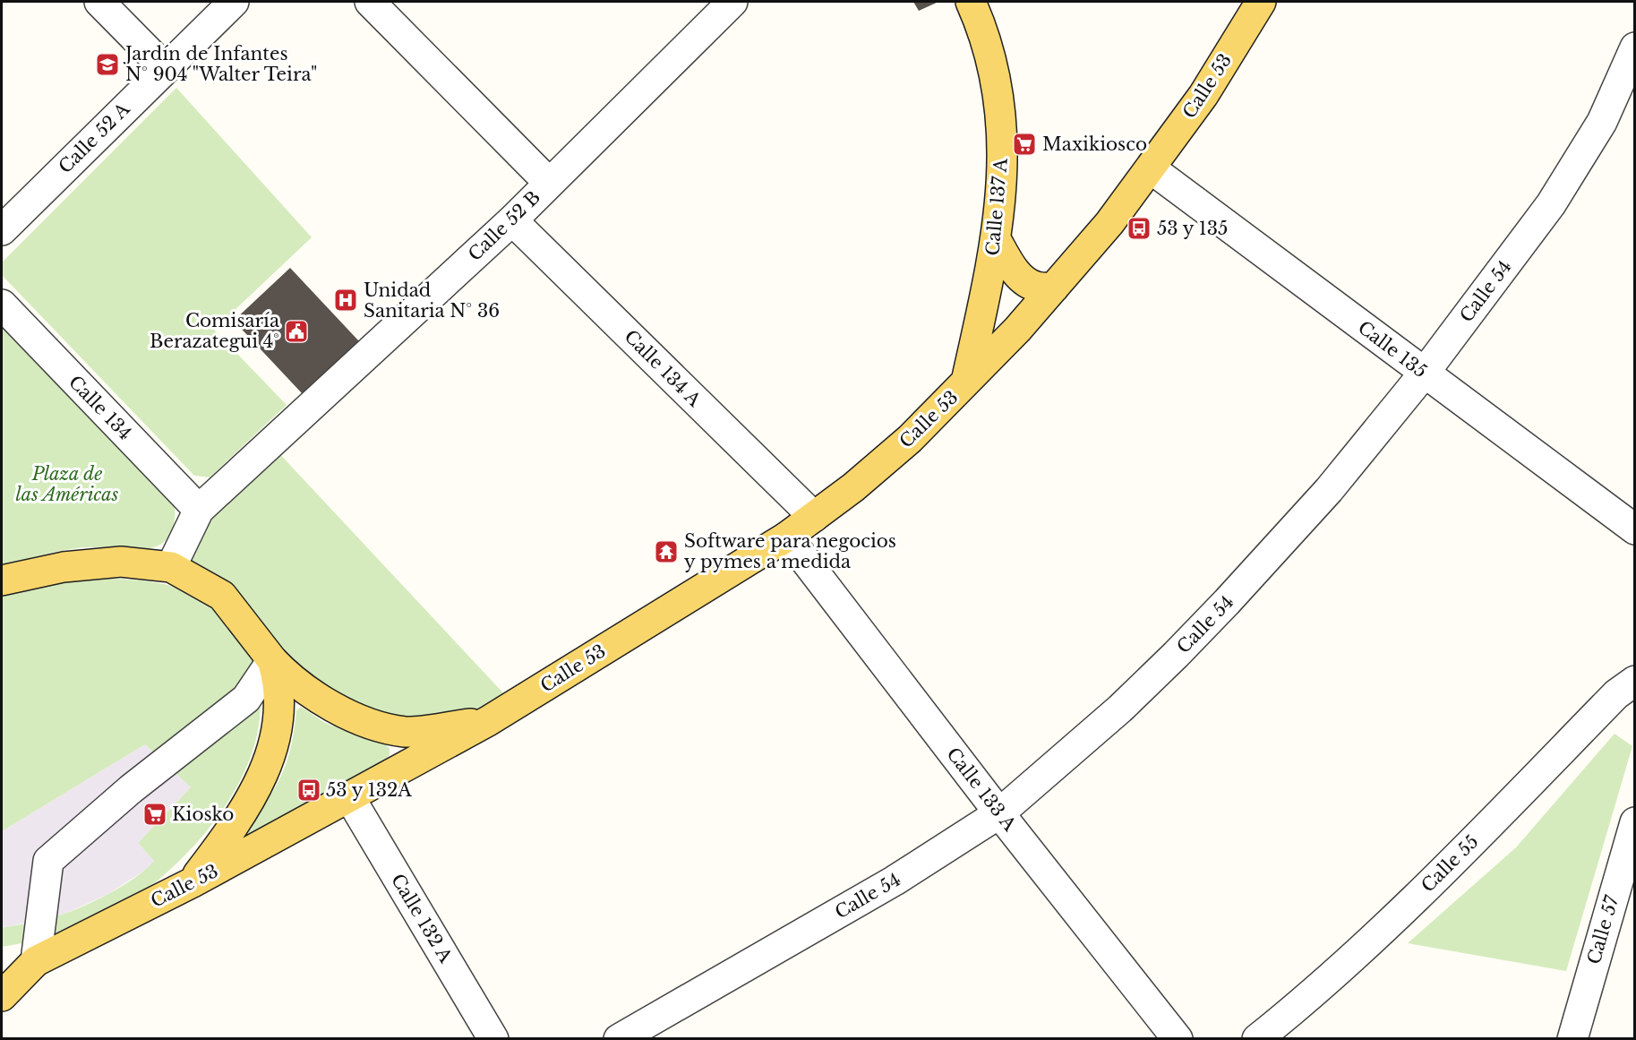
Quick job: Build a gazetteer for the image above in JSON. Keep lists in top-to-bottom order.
{
  "streets": {
    "main road": ["Calle 53", "Calle 137 A"],
    "street": [
      "Calle 52 A",
      "Calle 52 B",
      "Calle 54",
      "Calle 135",
      "Calle 134 A",
      "Calle 134",
      "Calle 133 A",
      "Calle 55",
      "Calle 132 A",
      "Calle 57"
    ]
  },
  "crossings": [
    ["Calle 53", "Calle 137 A"],
    ["Calle 53", "Calle 52 B"],
    ["Calle 53", "Calle 135"],
    ["Calle 53", "Calle 134 A"],
    ["Calle 53", "Calle 133 A"],
    ["Calle 53", "Calle 132 A"],
    ["Calle 52 B", "Calle 134 A"],
    ["Calle 52 B", "Calle 134"],
    ["Calle 54", "Calle 135"],
    ["Calle 54", "Calle 133 A"]
  ],
  "parks": ["Plaza de las Américas"],
  "places": {
    "school or university": ["Jardín de Infantes N° 904 \"Walter Teira\""],
    "supermarket": ["Maxikiosco", "Kiosko"],
    "bus stop": ["53 y 135", "53 y 132A"],
    "hospital": ["Unidad Sanitaria N° 36"],
    "public building": ["Comisaría Berazategui 4°"],
    "temple": ["Software para negocios y pymes a medida"]
  }
}
